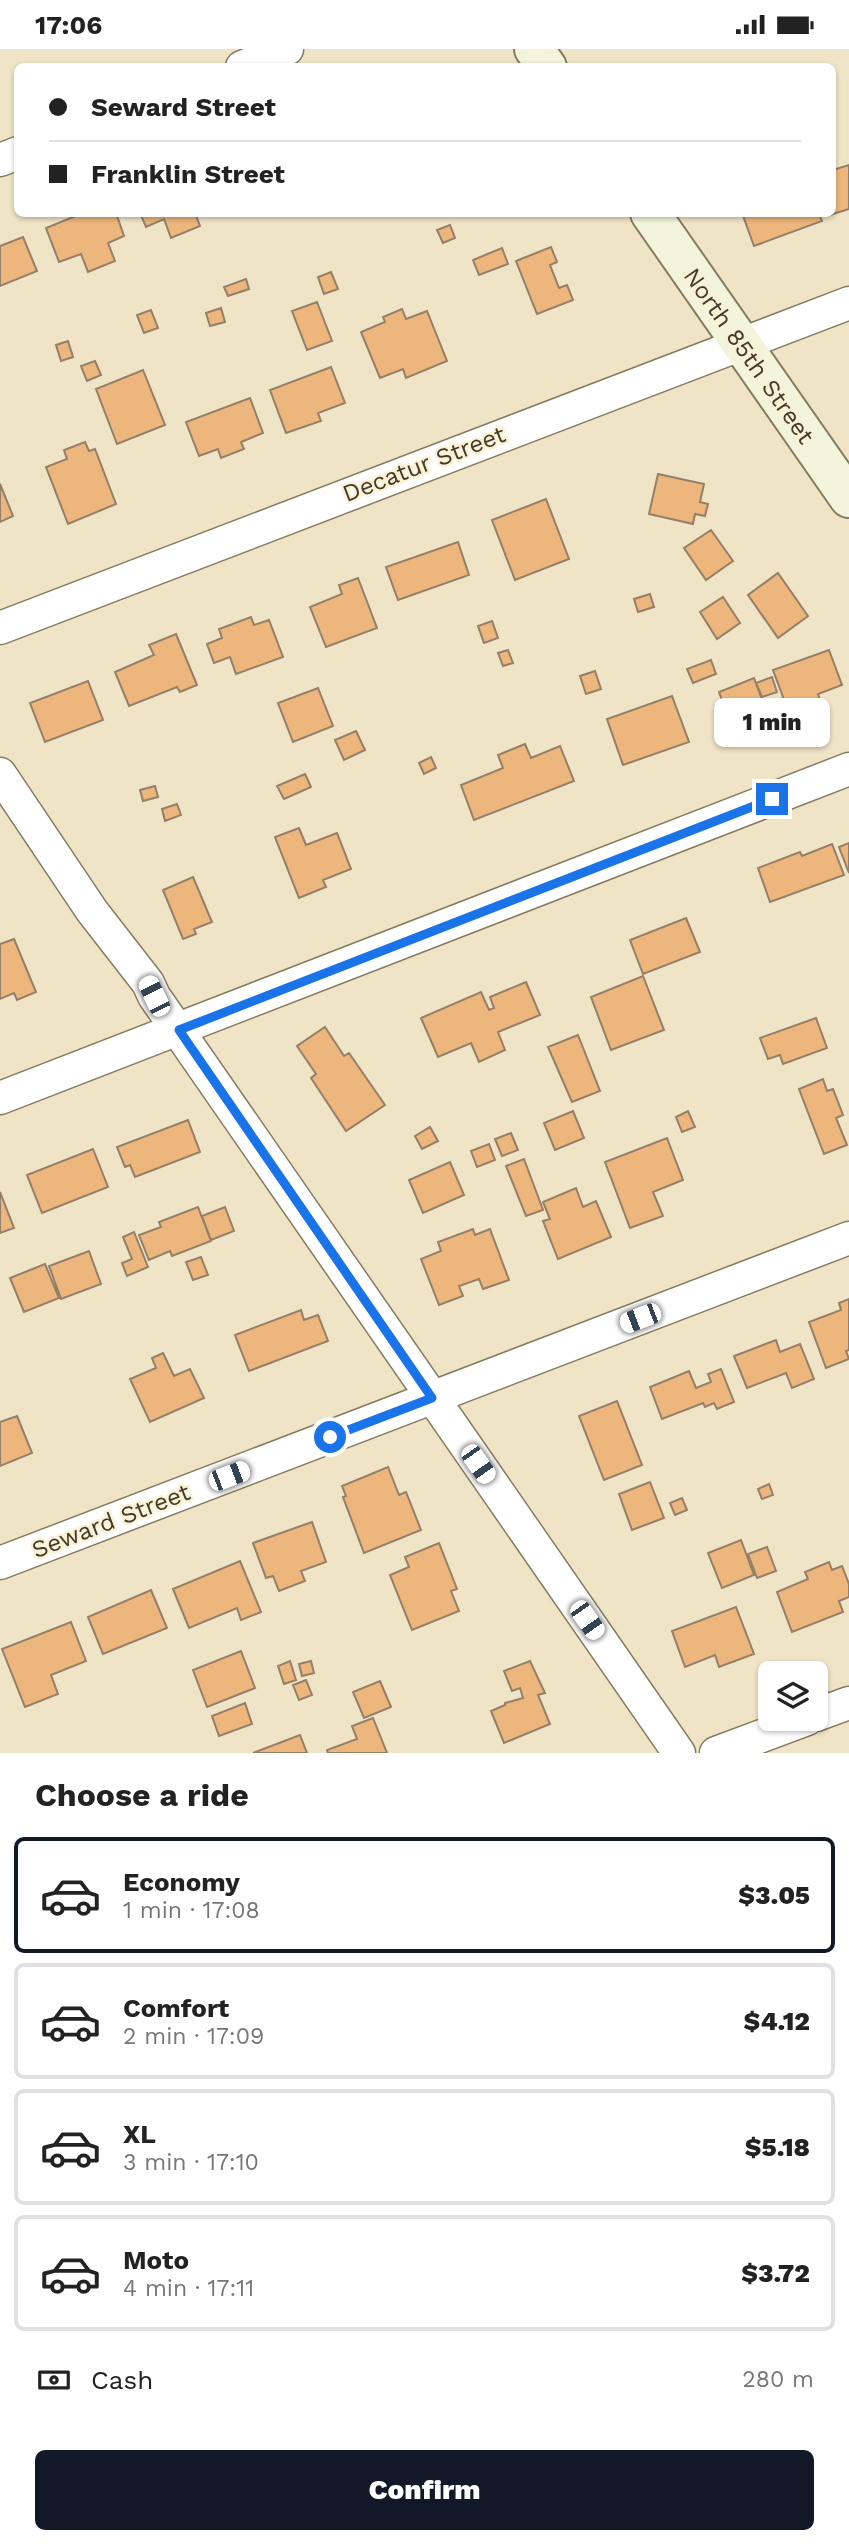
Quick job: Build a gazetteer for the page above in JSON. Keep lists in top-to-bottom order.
{
  "streets": {
    "street": ["North 85th Street", "Decatur Street", "Seward Street"]
  },
  "crossings": [
    ["North 85th Street", "Decatur Street"]
  ],
  "page": {
    "status": "17:06",
    "banner": ["Seward Street", "Franklin Street"],
    "bubble": "1 min",
    "heading": "Choose a ride",
    "list": [
      {
        "name": "Economy",
        "note": "1 min · 17:08",
        "value": "$3.05"
      },
      {
        "name": "Comfort",
        "note": "2 min · 17:09",
        "value": "$4.12"
      },
      {
        "name": "XL",
        "note": "3 min · 17:10",
        "value": "$5.18"
      },
      {
        "name": "Moto",
        "note": "4 min · 17:11",
        "value": "$3.72"
      }
    ],
    "pay": ["Cash", "280 m"],
    "buttons": "Confirm"
  }
}
